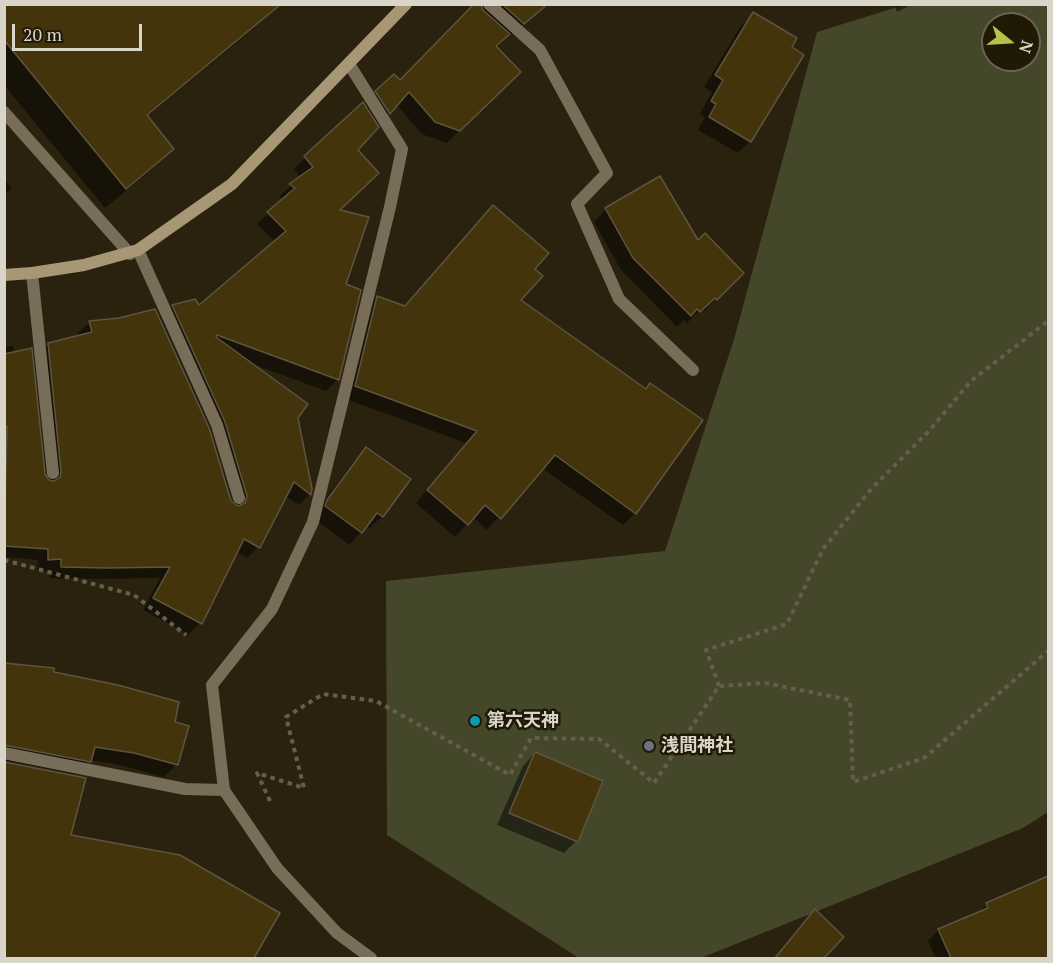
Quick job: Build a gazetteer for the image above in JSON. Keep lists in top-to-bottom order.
{
  "places": ["第六天神", "浅間神社"],
  "scale_bar": "20 m",
  "north": "right"
}
